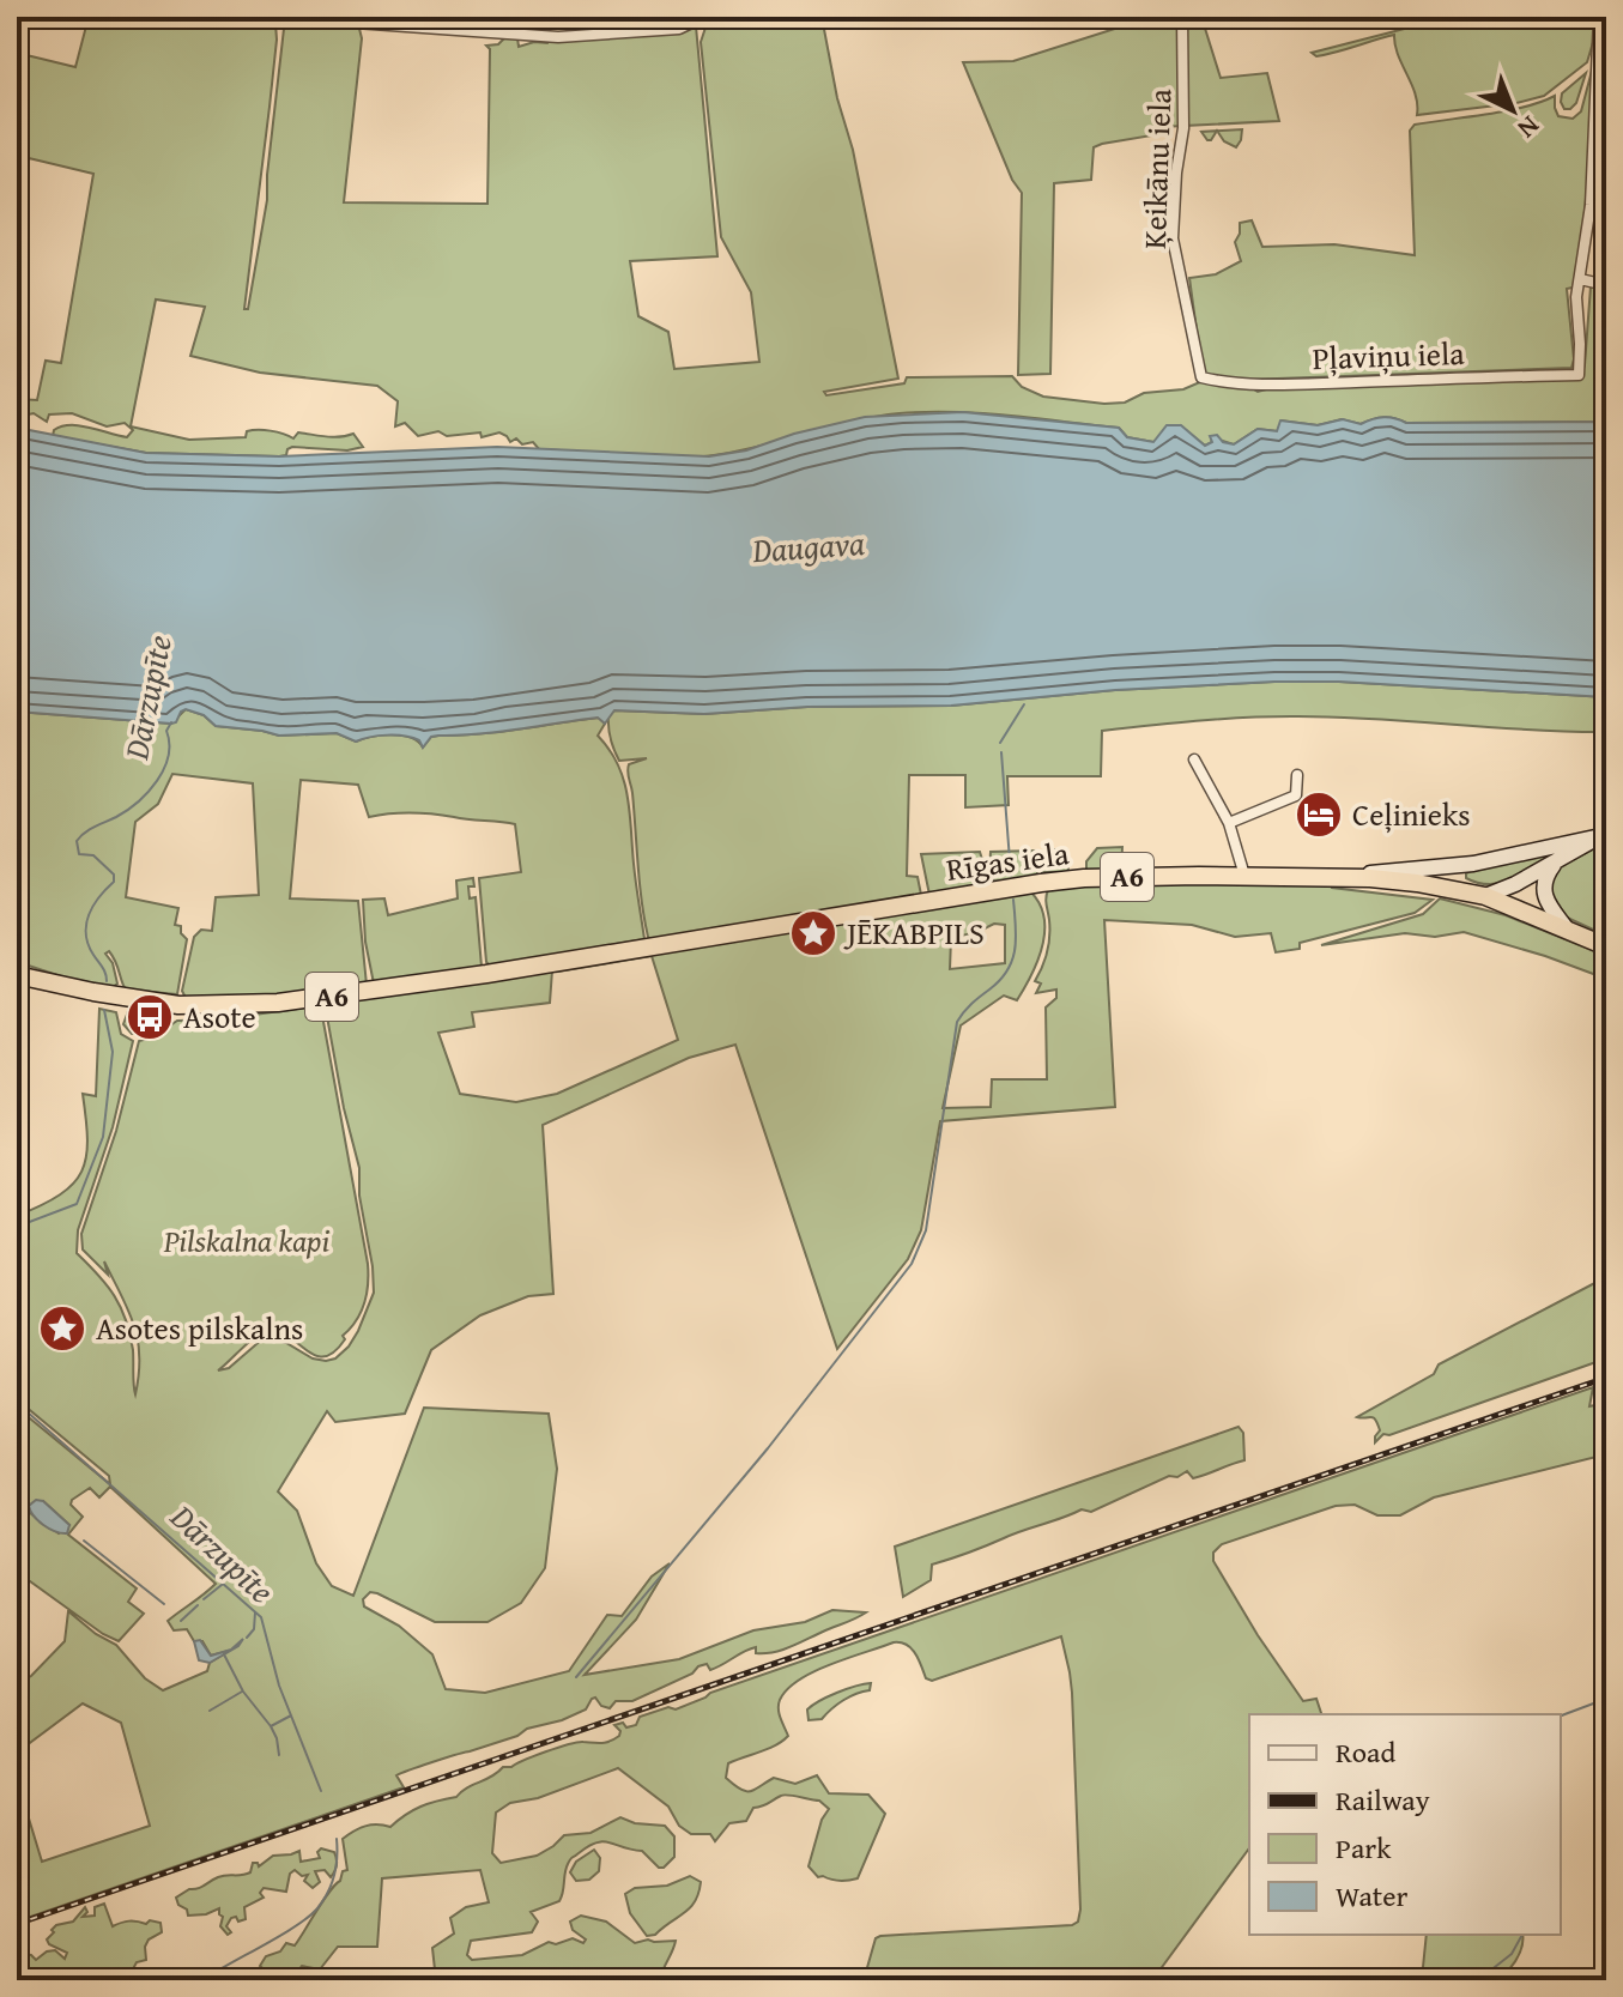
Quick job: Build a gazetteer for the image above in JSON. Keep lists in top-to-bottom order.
{
  "streets": {
    "highway": ["Rīgas iela", "A6"],
    "street": ["Ķeikānu iela", "Pļaviņu iela"]
  },
  "crossings": [
    ["Ķeikānu iela", "Pļaviņu iela"],
    ["Rīgas iela", "A6"]
  ],
  "water": ["Daugava", "Dārzupīte"],
  "parks": ["Pilskalna kapi"],
  "places": {
    "hotel": ["Ceļinieks"],
    "place": ["JĒKABPILS", "Asotes pilskalns"],
    "bus stop": ["Asote"]
  },
  "legend": [
    "Road",
    "Railway",
    "Park",
    "Water"
  ],
  "north": "bottom right"
}
